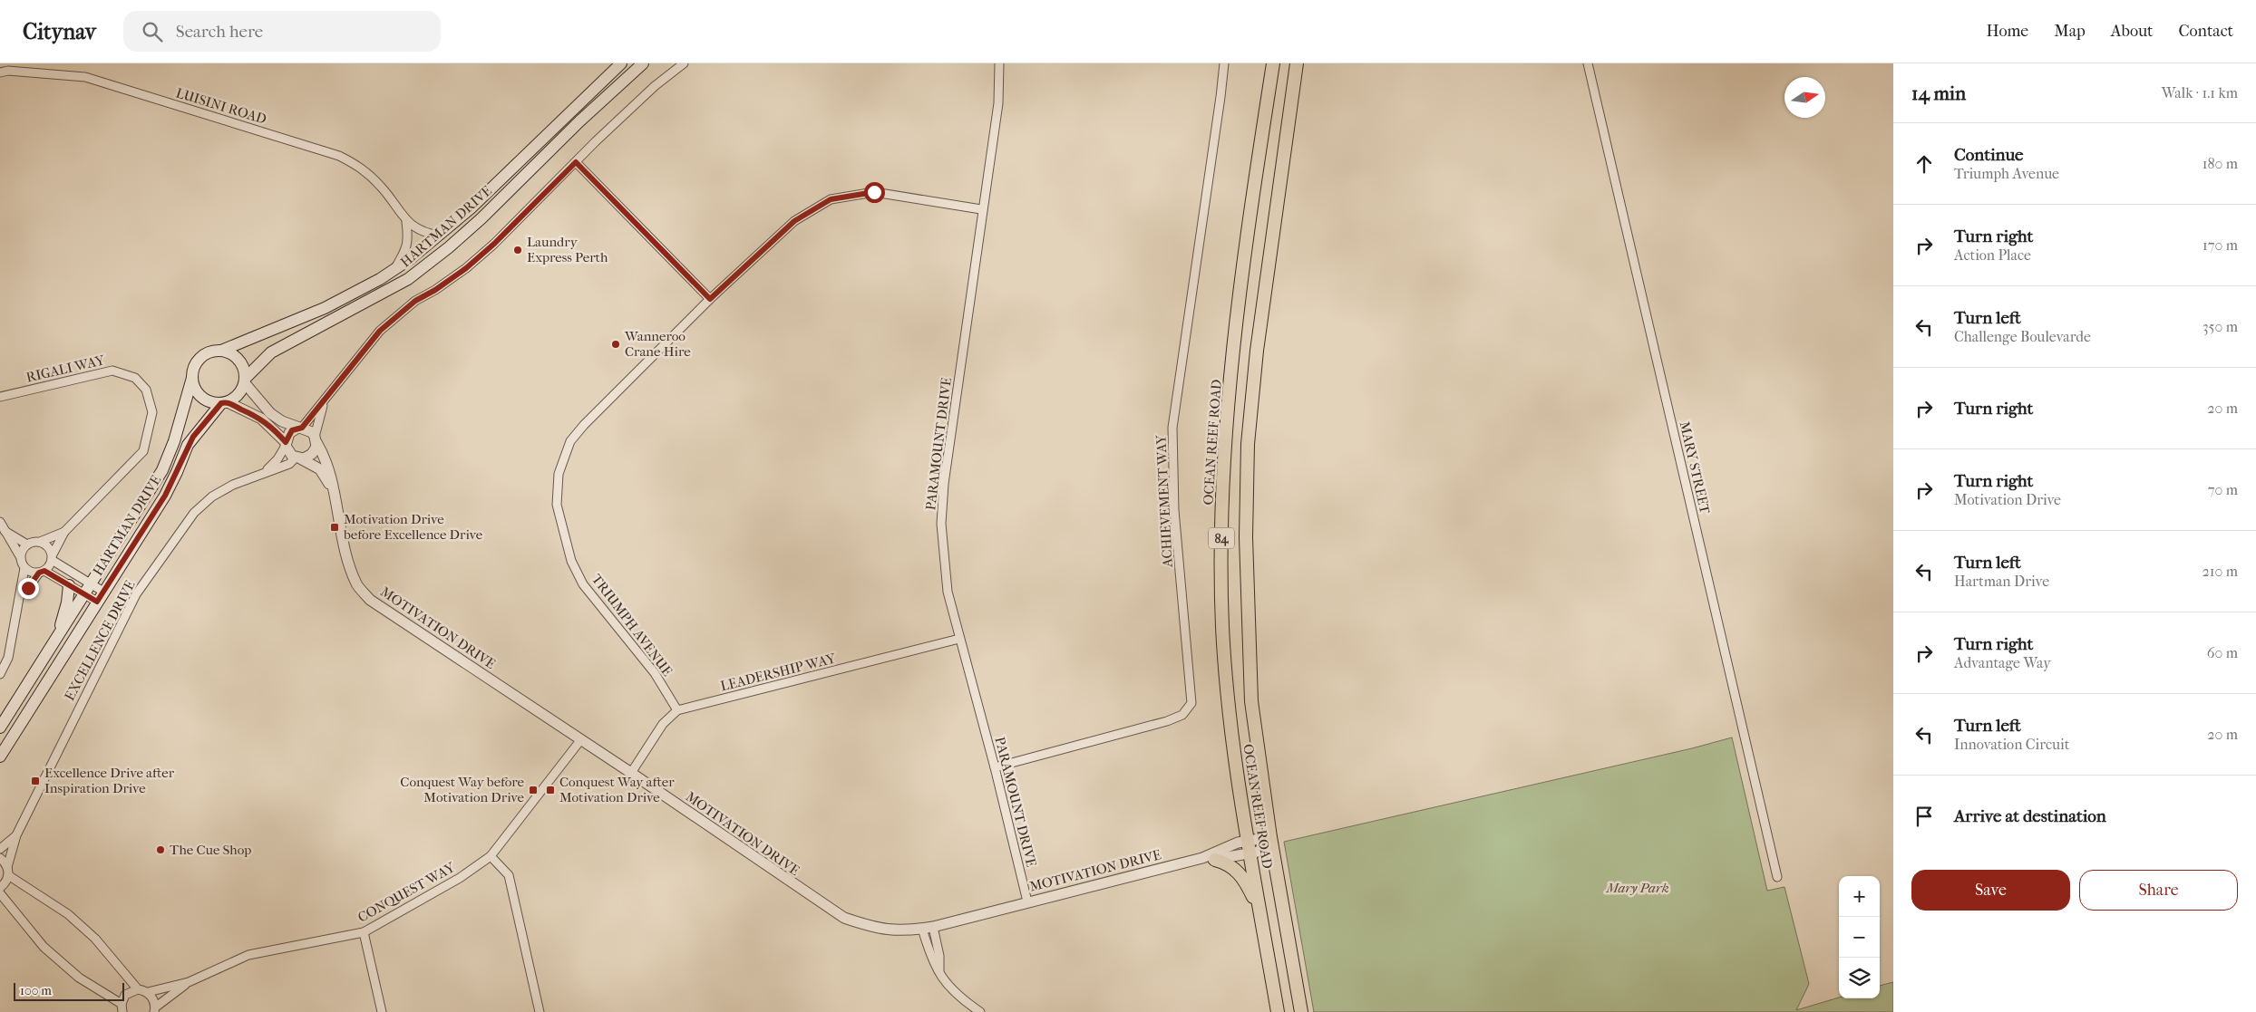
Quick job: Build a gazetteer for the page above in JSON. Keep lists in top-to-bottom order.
{
  "streets": {
    "main road": ["HARTMAN DRIVE", "OCEAN REEF ROAD", "84"],
    "street": [
      "LUISINI ROAD",
      "RIGALI WAY",
      "PARAMOUNT DRIVE",
      "MARY STREET",
      "ACHIEVEMENT WAY",
      "TRIUMPH AVENUE",
      "MOTIVATION DRIVE",
      "EXCELLENCE DRIVE",
      "LEADERSHIP WAY",
      "CONQUEST WAY"
    ]
  },
  "crossings": [
    ["LUISINI ROAD", "HARTMAN DRIVE"],
    ["OCEAN REEF ROAD", "MOTIVATION DRIVE"],
    ["PARAMOUNT DRIVE", "ACHIEVEMENT WAY"],
    ["PARAMOUNT DRIVE", "TRIUMPH AVENUE"],
    ["PARAMOUNT DRIVE", "MOTIVATION DRIVE"],
    ["PARAMOUNT DRIVE", "LEADERSHIP WAY"],
    ["TRIUMPH AVENUE", "LEADERSHIP WAY"],
    ["MOTIVATION DRIVE", "EXCELLENCE DRIVE"],
    ["MOTIVATION DRIVE", "CONQUEST WAY"]
  ],
  "parks": ["Mary Park"],
  "places": {
    "other": ["Laundry Express Perth", "Wanneroo Crane Hire", "The Cue Shop"],
    "transit": [
      "Motivation Drive before Excellence Drive",
      "Excellence Drive after Inspiration Drive",
      "Conquest Way before Motivation Drive",
      "Conquest Way after Motivation Drive"
    ]
  },
  "scale_bar": "100 m",
  "north": "right",
  "page": {
    "header": "Citynav",
    "search": "Search here",
    "nav": [
      "Home",
      "Map",
      "About",
      "Contact"
    ],
    "heading": ["14 min", "Walk · 1.1 km"],
    "list": [
      ["Continue", "Triumph Avenue", "180 m"],
      ["Turn right", "Action Place", "170 m"],
      ["Turn left", "Challenge Boulevarde", "350 m"],
      ["Turn right", "20 m"],
      ["Turn right", "Motivation Drive", "70 m"],
      ["Turn left", "Hartman Drive", "210 m"],
      ["Turn right", "Advantage Way", "60 m"],
      ["Turn left", "Innovation Circuit", "20 m"],
      "Arrive at destination"
    ],
    "buttons": ["Save", "Share"],
    "map_buttons": ["+", "−"],
    "scale": "100 m"
  }
}
